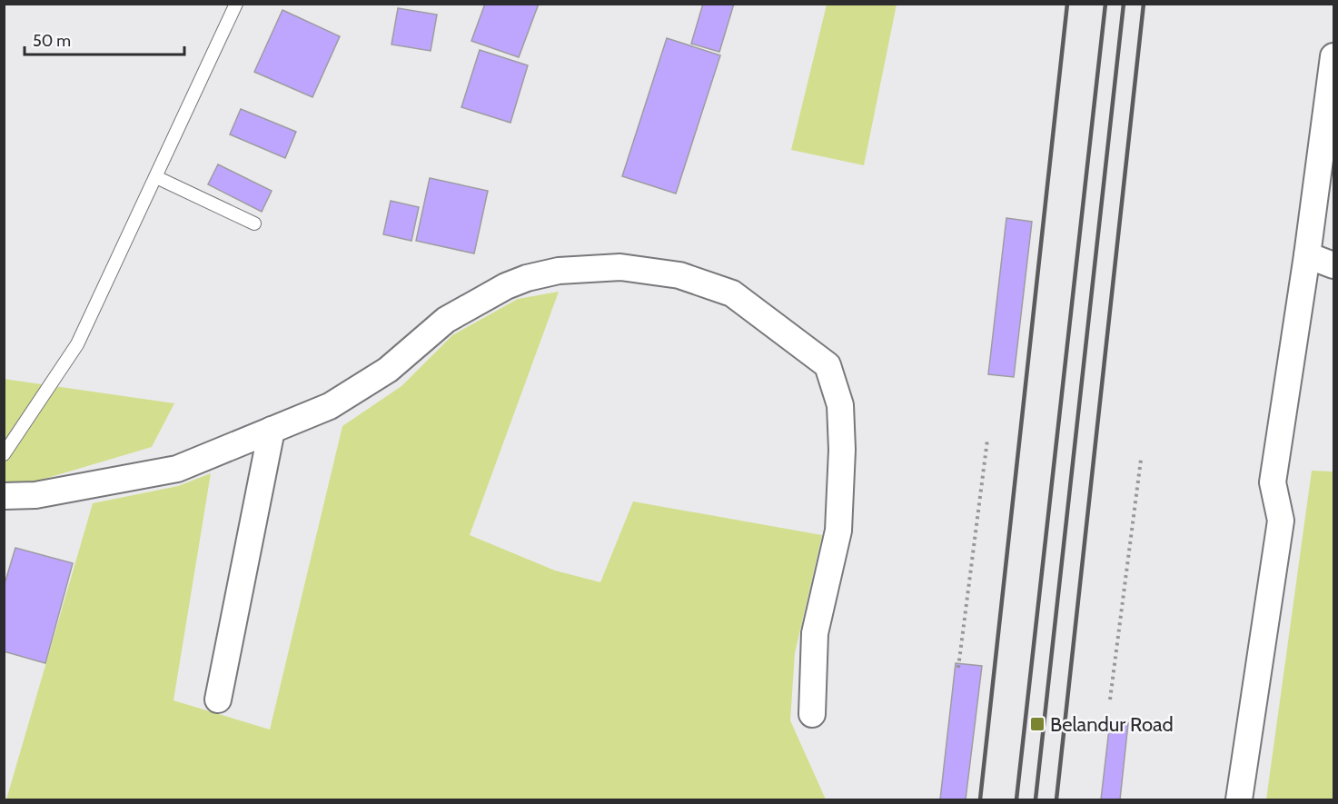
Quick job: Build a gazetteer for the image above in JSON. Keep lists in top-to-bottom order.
{
  "places": {
    "transit": ["Belandur Road"]
  },
  "scale_bar": "50 m"
}
